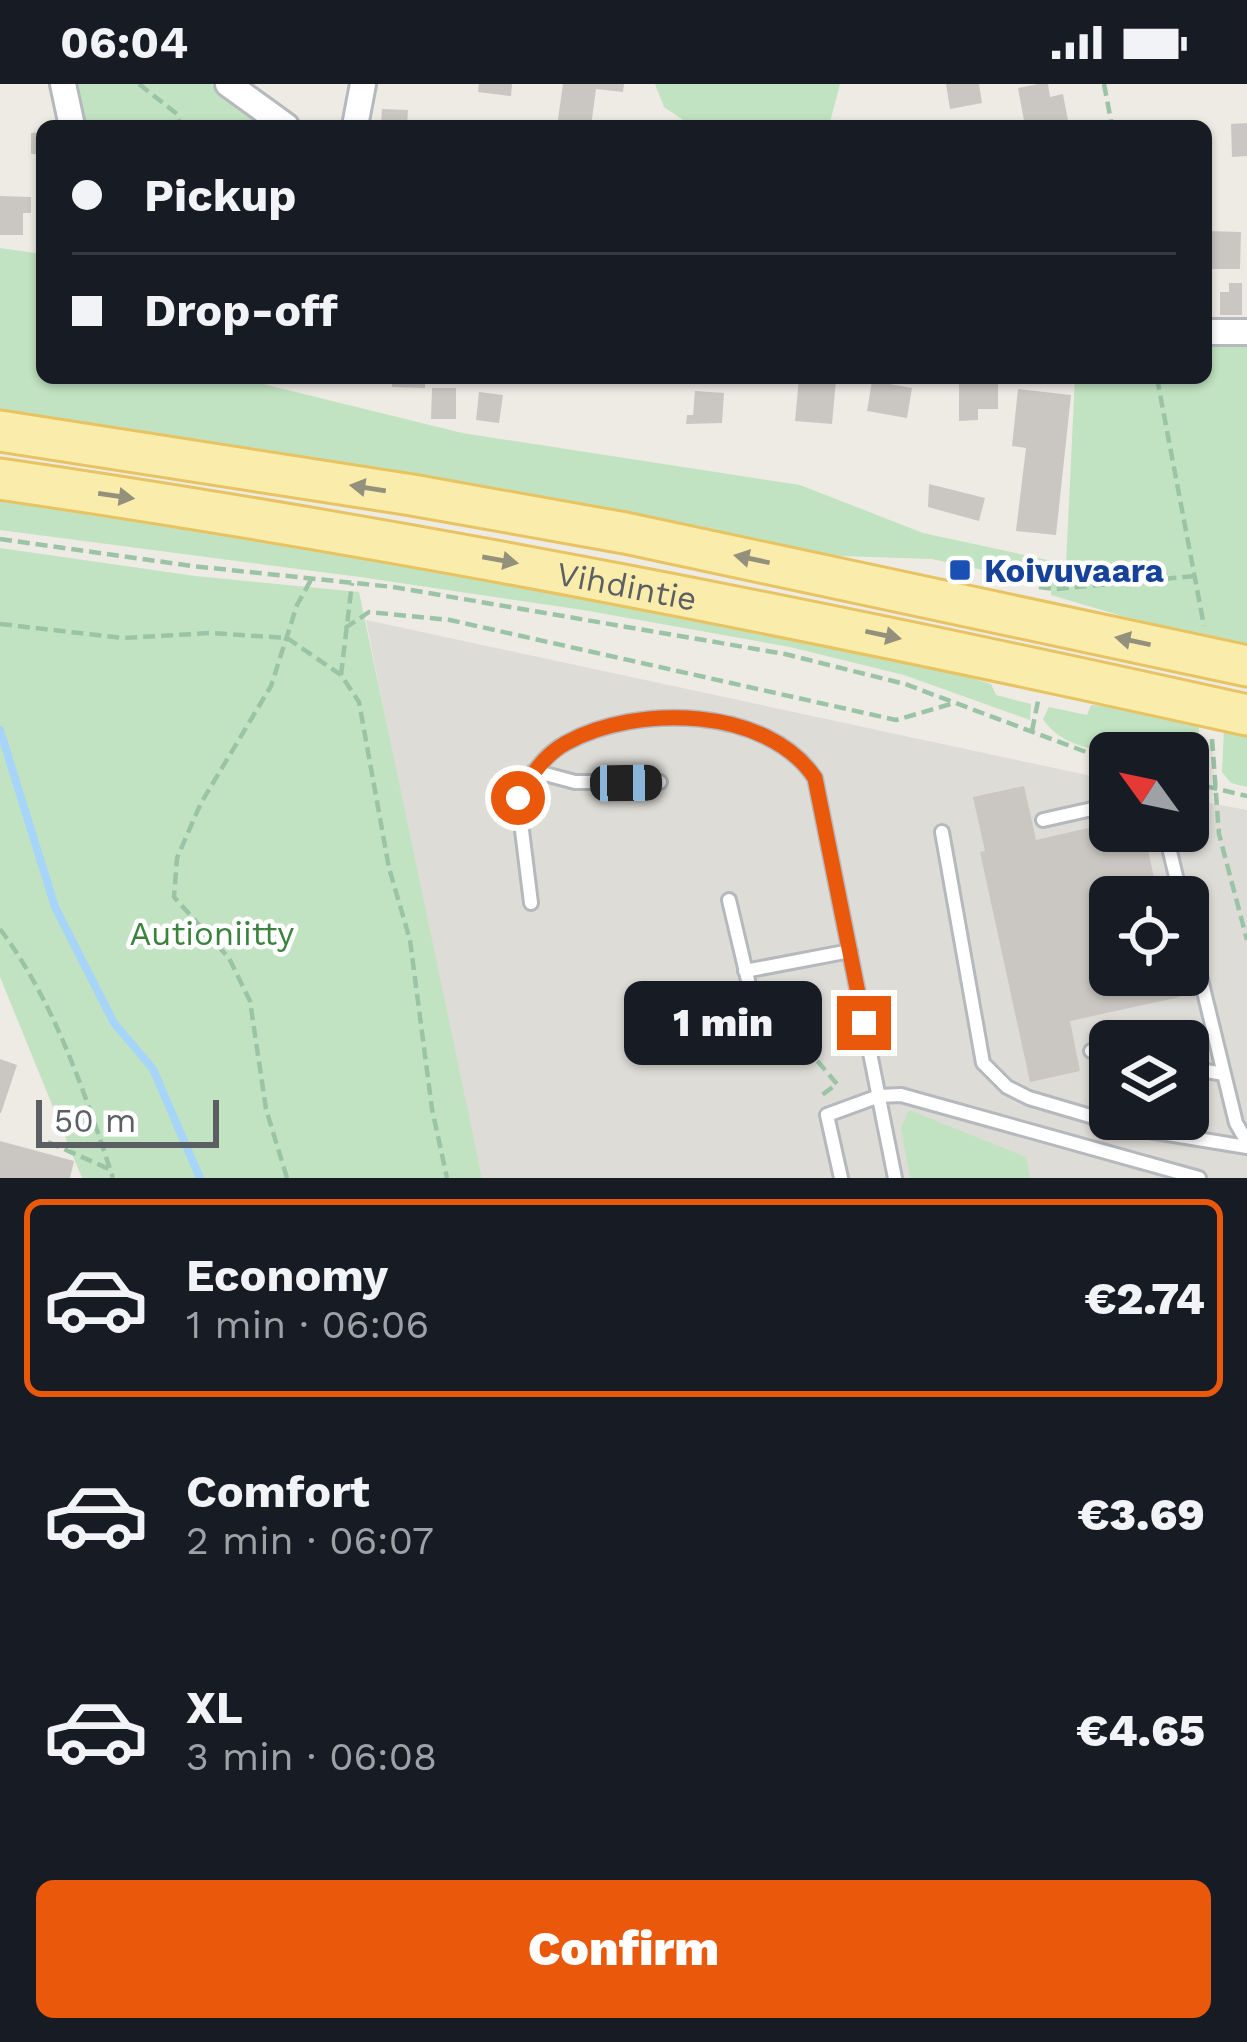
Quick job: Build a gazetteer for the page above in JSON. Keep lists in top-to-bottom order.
{
  "streets": {
    "main road": ["Vihdintie"]
  },
  "parks": ["Autioniitty"],
  "places": {
    "transit": ["Koivuvaara"]
  },
  "scale_bar": "50 m",
  "north": "top left",
  "page": {
    "status": "06:04",
    "banner": ["Pickup", "Drop-off"],
    "bubble": "1 min",
    "scale": "50 m",
    "list": [
      {
        "name": "Economy",
        "note": "1 min · 06:06",
        "value": "€2.74"
      },
      {
        "name": "Comfort",
        "note": "2 min · 06:07",
        "value": "€3.69"
      },
      {
        "name": "XL",
        "note": "3 min · 06:08",
        "value": "€4.65"
      }
    ],
    "buttons": "Confirm"
  }
}
